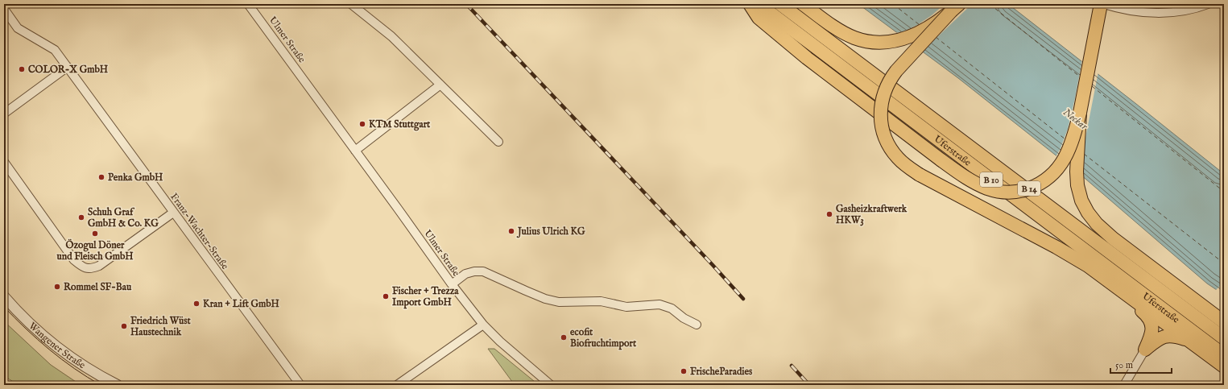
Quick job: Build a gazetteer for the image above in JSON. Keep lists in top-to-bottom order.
{
  "streets": {
    "highway": ["Uferstraße", "B 10", "B 14"],
    "street": ["Ulmer Straße", "Franz-Wachter-Straße", "Wangener Straße"]
  },
  "water": ["Neckar"],
  "places": [
    "COLOR-X GmbH",
    "KTM Stuttgart",
    "Penka GmbH",
    "Gasheizkraftwerk HKW3",
    "Schuh Graf GmbH & Co. KG",
    "Julius Ulrich KG",
    "Özogul Döner und Fleisch GmbH",
    "Rommel SF-Bau",
    "Fischer + Trezza Import GmbH",
    "Kran + Lift GmbH",
    "Friedrich Wüst Haustechnik",
    "ecofit Biofruchtimport",
    "FrischeParadies"
  ],
  "scale_bar": "50 m"
}
